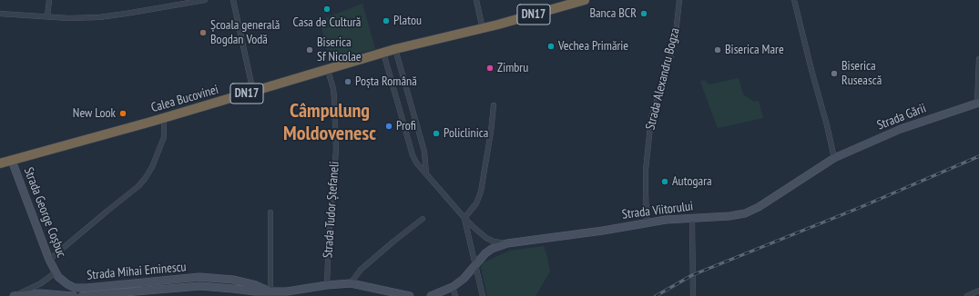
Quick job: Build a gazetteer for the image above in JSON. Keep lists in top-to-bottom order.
{
  "streets": {
    "highway": ["DN17", "Calea Bucovinei"],
    "street": [
      "Strada Alexandru Bogza",
      "Strada Gării",
      "Strada Tudor Ștefaneli",
      "Strada Viitorului",
      "Strada George Coșbuc",
      "Strada Mihai Eminescu"
    ]
  },
  "crossings": [
    ["DN17", "Calea Bucovinei"],
    ["Strada Alexandru Bogza", "Strada Viitorului"],
    ["Calea Bucovinei", "Strada Tudor Ștefaneli"],
    ["Calea Bucovinei", "Strada George Coșbuc"],
    ["Strada Gării", "Strada Viitorului"],
    ["Strada Tudor Ștefaneli", "Strada Mihai Eminescu"],
    ["Strada George Coșbuc", "Strada Mihai Eminescu"]
  ],
  "districts": ["Câmpulung Moldovenesc"],
  "places": [
    "Casa de Cultură",
    "Banca BCR",
    "Platou",
    "Școala generală Bogdan Vodă",
    "Vechea Primărie",
    "Biserica Sf Nicolae",
    "Biserica Mare",
    "Zimbru",
    "Biserica Rusească",
    "Poșta Română",
    "New Look",
    "Profi",
    "Policlinica",
    "Autogara"
  ]
}
